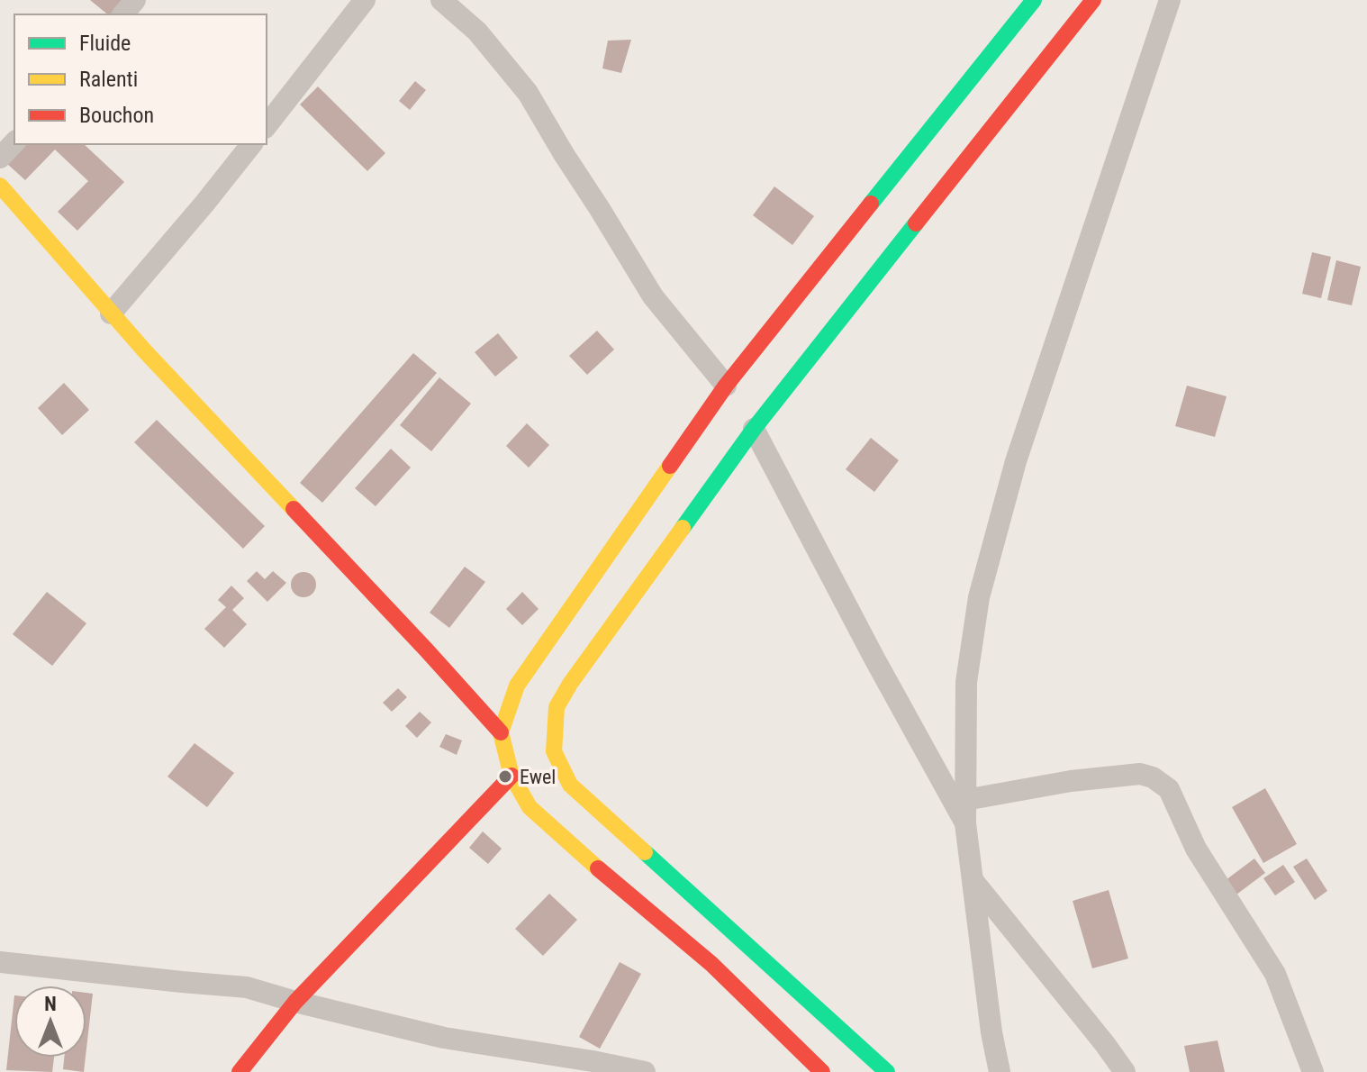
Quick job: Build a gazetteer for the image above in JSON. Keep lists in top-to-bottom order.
{
  "places": ["Ewel"],
  "legend": ["Fluide", "Ralenti", "Bouchon"],
  "north": "top"
}
